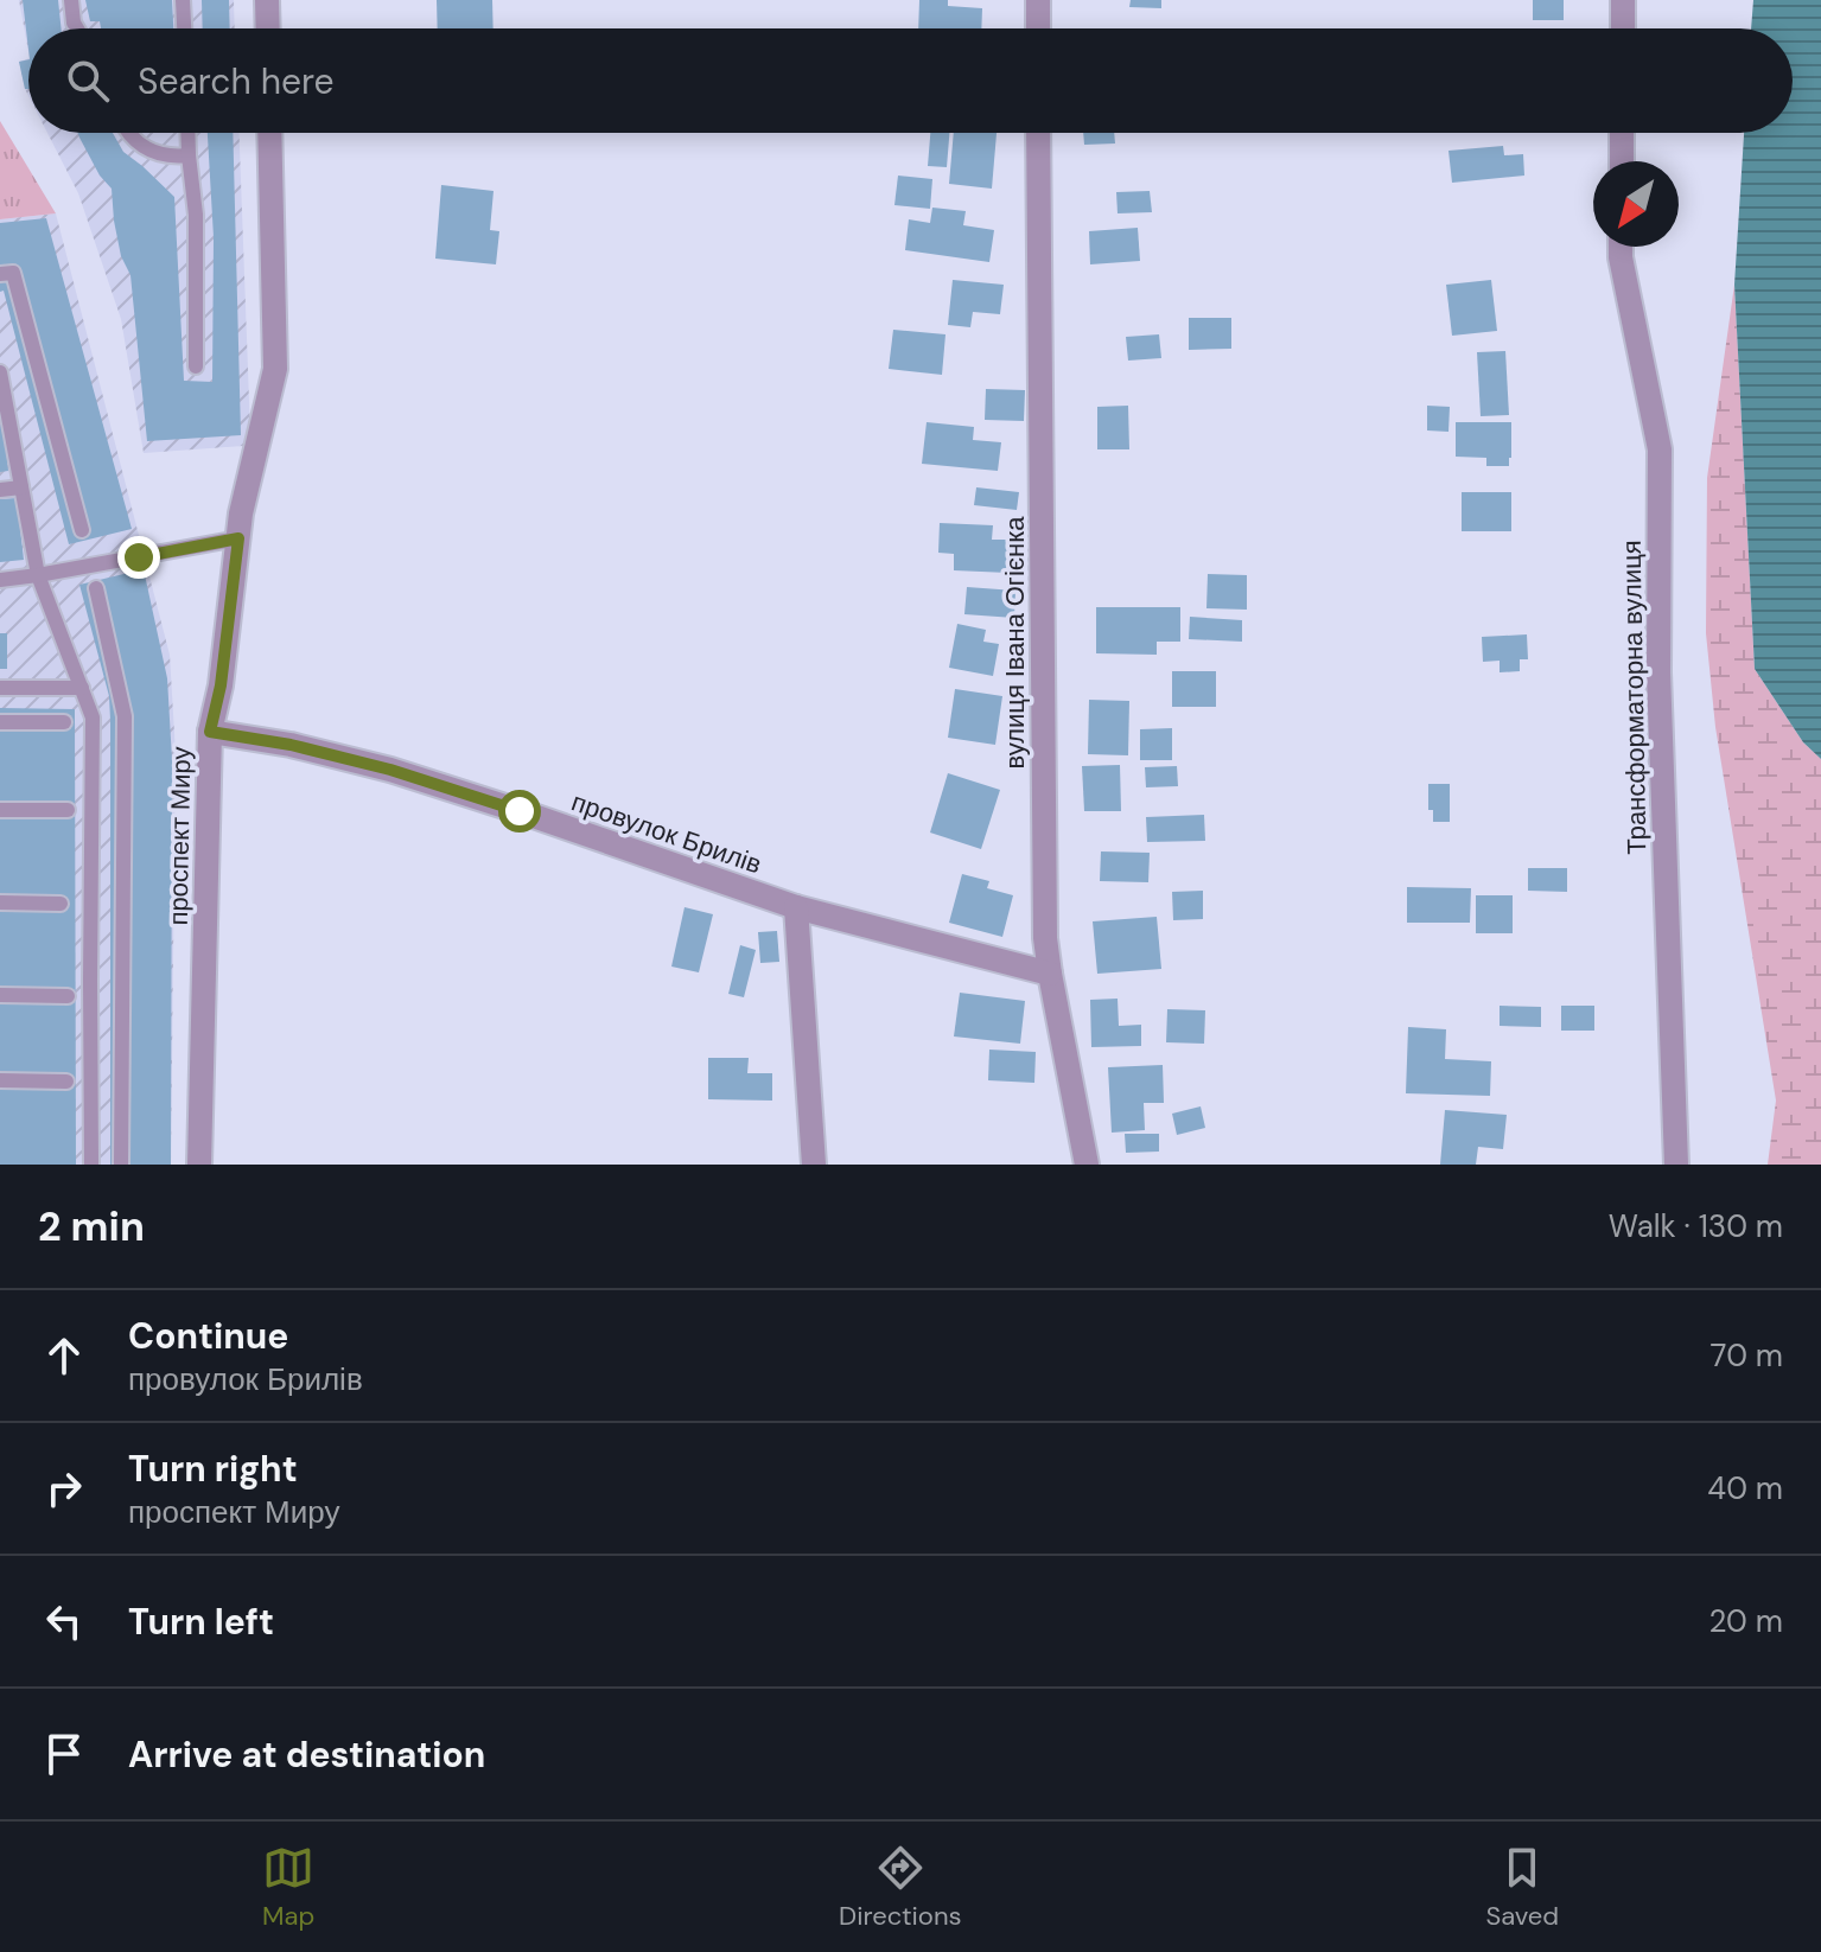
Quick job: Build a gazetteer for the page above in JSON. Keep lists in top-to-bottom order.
{
  "streets": {
    "street": [
      "вулиця Івана Огієнка",
      "Трансформаторна вулиця",
      "провулок Брилів",
      "проспект Миру"
    ]
  },
  "crossings": [
    ["вулиця Івана Огієнка", "провулок Брилів"],
    ["провулок Брилів", "проспект Миру"]
  ],
  "north": "bottom left",
  "page": {
    "search": "Search here",
    "heading": ["2 min", "Walk · 130 m"],
    "list": [
      ["Continue", "провулок Брилів", "70 m"],
      ["Turn right", "проспект Миру", "40 m"],
      ["Turn left", "20 m"],
      "Arrive at destination"
    ],
    "nav": ["Map", "Directions", "Saved"]
  }
}
